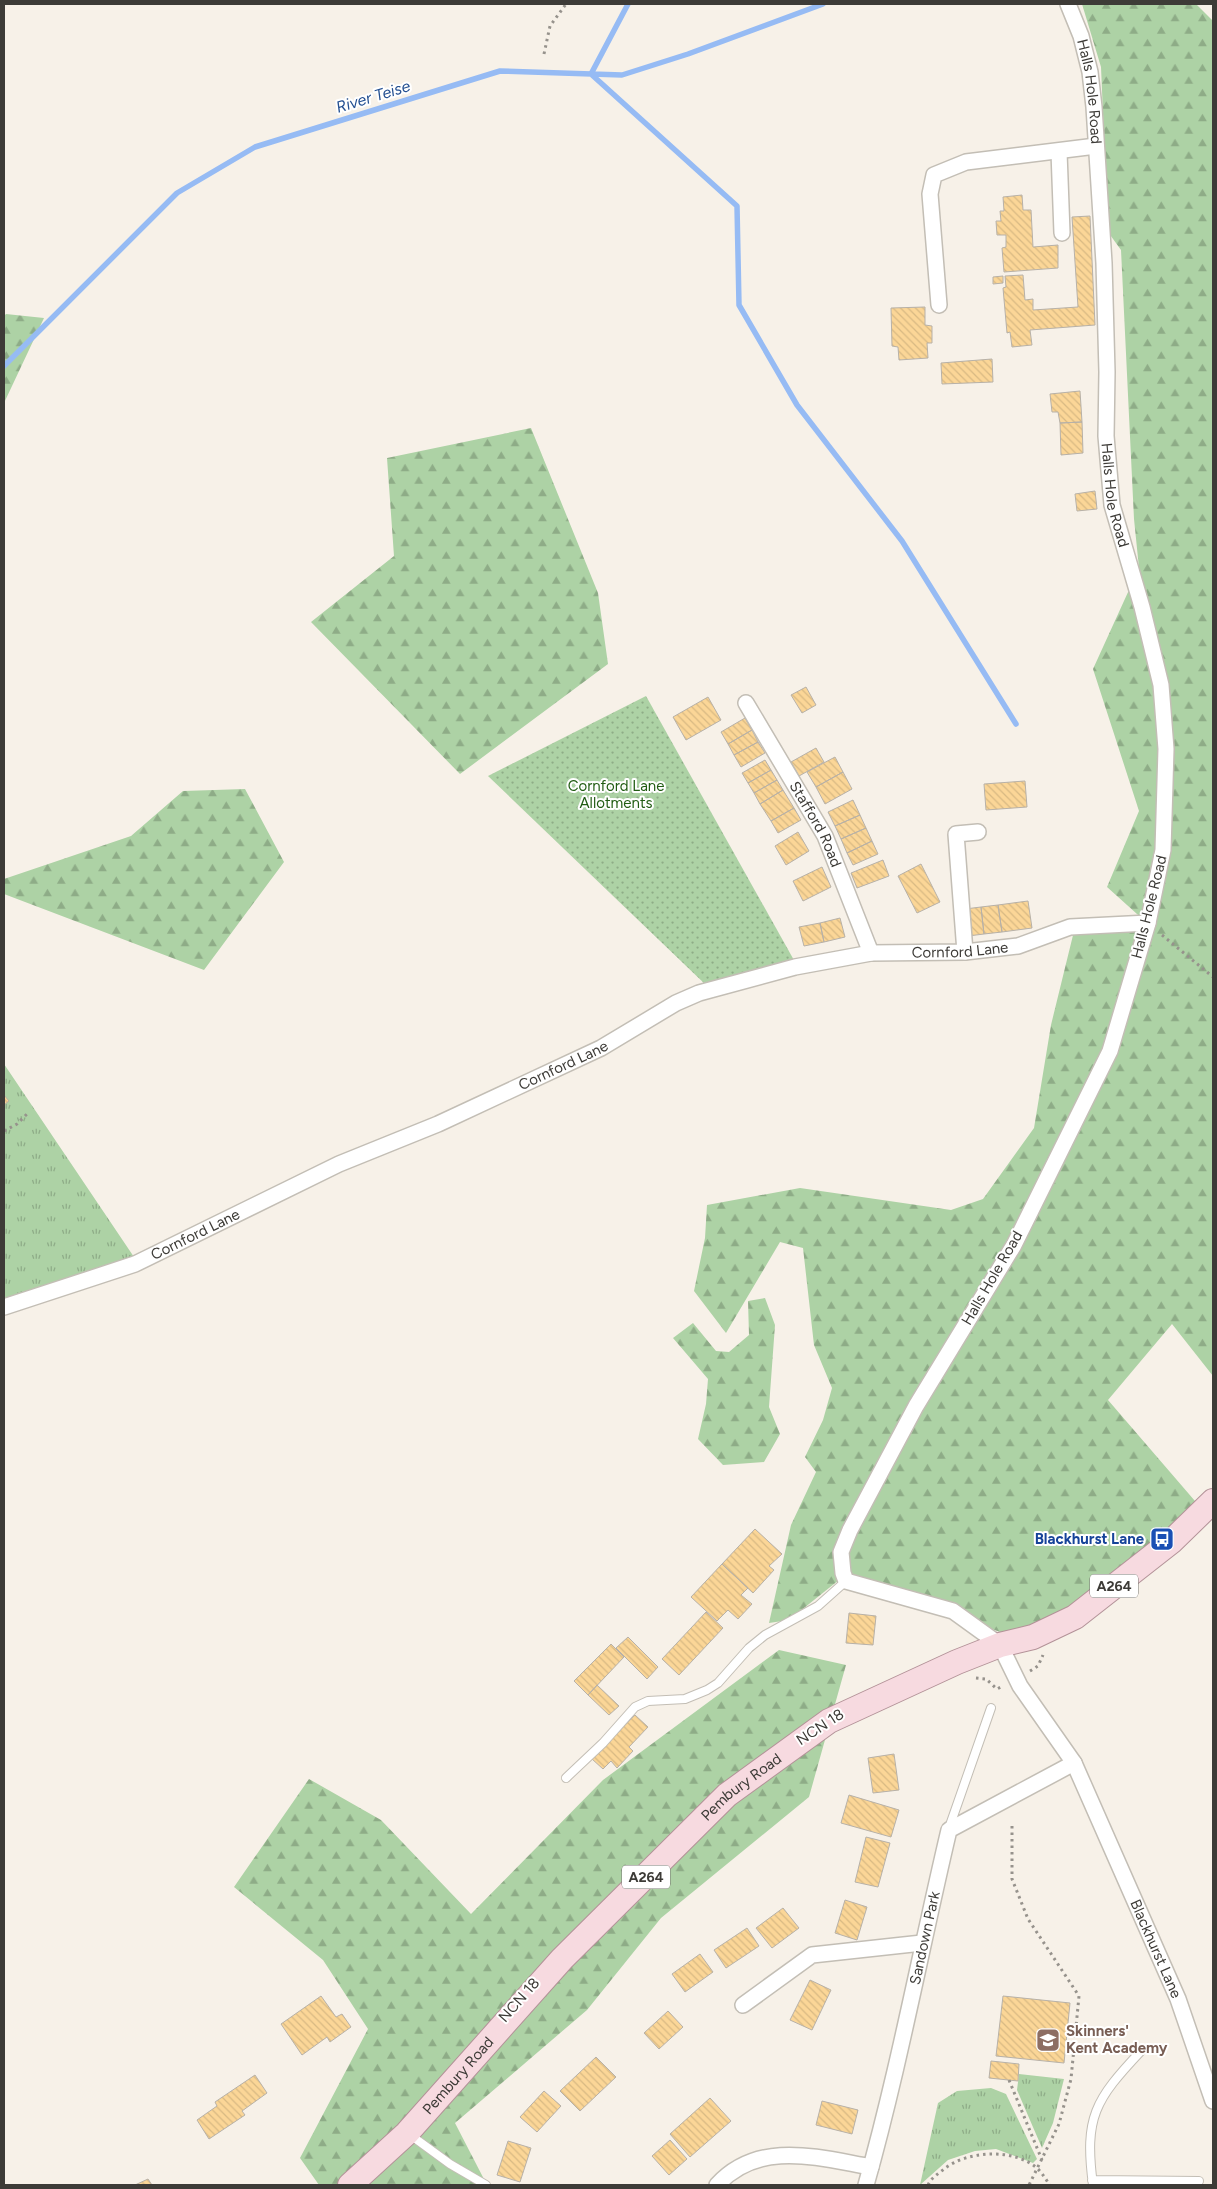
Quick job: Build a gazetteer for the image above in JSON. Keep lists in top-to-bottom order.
{
  "streets": {
    "main road": ["A264", "Pembury Road"],
    "street": [
      "Halls Hole Road",
      "Stafford Road",
      "Cornford Lane",
      "Sandown Park",
      "Blackhurst Lane"
    ]
  },
  "crossings": [
    ["Halls Hole Road", "Cornford Lane"],
    ["Stafford Road", "Cornford Lane"],
    ["Pembury Road", "Blackhurst Lane"]
  ],
  "water": ["River Teise"],
  "parks": ["Cornford Lane Allotments"],
  "places": {
    "bus stop": ["Blackhurst Lane"],
    "school or university": ["Skinners' Kent Academy"]
  }
}
